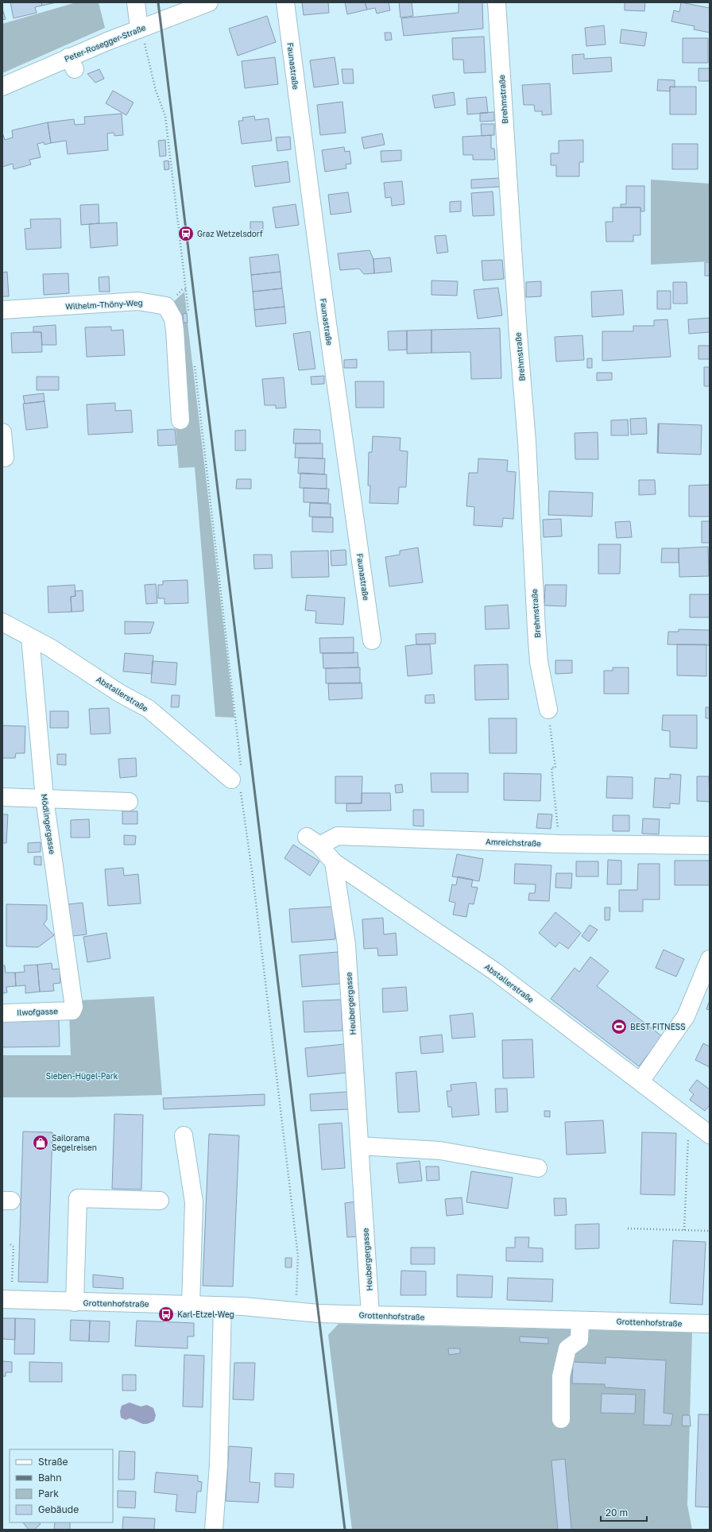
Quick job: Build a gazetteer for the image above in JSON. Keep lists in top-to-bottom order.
{
  "streets": {
    "street": [
      "Peter-Rosegger-Straße",
      "Faunastraße",
      "Brehmstraße",
      "Wilhelm-Thöny-Weg",
      "Abstallerstraße",
      "Mödlingergasse",
      "Amreichstraße",
      "Heubergergasse",
      "Ilwofgasse",
      "Grottenhofstraße"
    ]
  },
  "crossings": [
    ["Abstallerstraße", "Mödlingergasse"],
    ["Abstallerstraße", "Amreichstraße"],
    ["Abstallerstraße", "Heubergergasse"],
    ["Mödlingergasse", "Ilwofgasse"],
    ["Heubergergasse", "Grottenhofstraße"]
  ],
  "parks": ["Sieben-Hügel-Park"],
  "places": {
    "station": ["Graz Wetzelsdorf"],
    "sports": ["BEST FITNESS"],
    "shop": ["Sailorama Segelreisen"],
    "bus stop": ["Karl-Etzel-Weg"]
  },
  "legend": [
    "Straße",
    "Bahn",
    "Park",
    "Gebäude"
  ],
  "scale_bar": "20 m"
}
